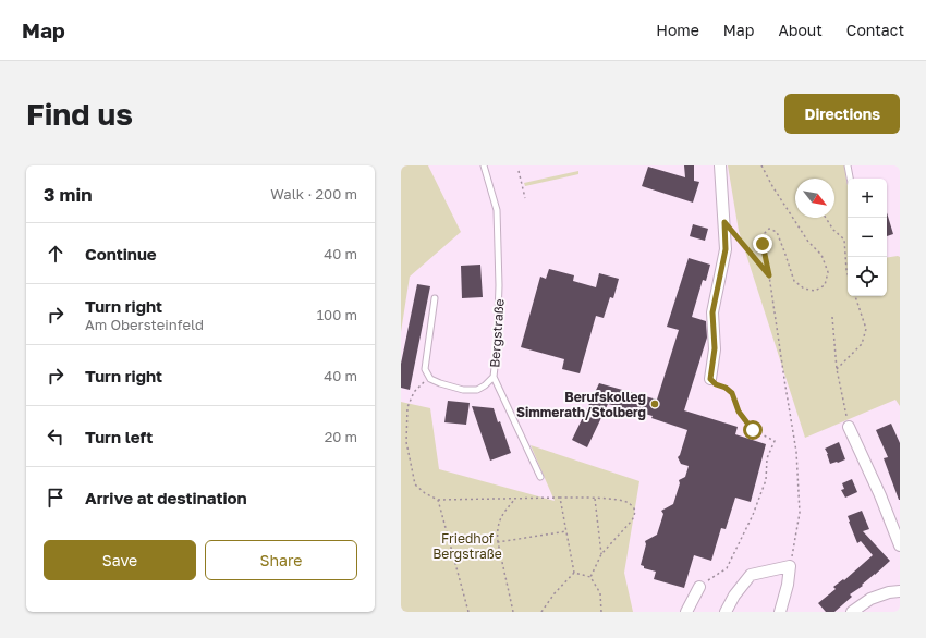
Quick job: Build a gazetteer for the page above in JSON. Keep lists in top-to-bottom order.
{
  "streets": {
    "lane": ["Bergstraße"]
  },
  "parks": ["Friedhof Bergstraße"],
  "places": ["Berufskolleg Simmerath/Stolberg"],
  "north": "bottom right",
  "page": {
    "header": "Map",
    "nav": [
      "Home",
      "Map",
      "About",
      "Contact"
    ],
    "buttons": [
      "Directions",
      ["Save", "Share"]
    ],
    "title": "Find us",
    "heading": ["3 min", "Walk · 200 m"],
    "map_buttons": ["+", "−"],
    "list": [
      ["Continue", "40 m"],
      ["Turn right", "Am Obersteinfeld", "100 m"],
      ["Turn right", "40 m"],
      ["Turn left", "20 m"],
      "Arrive at destination"
    ]
  }
}
